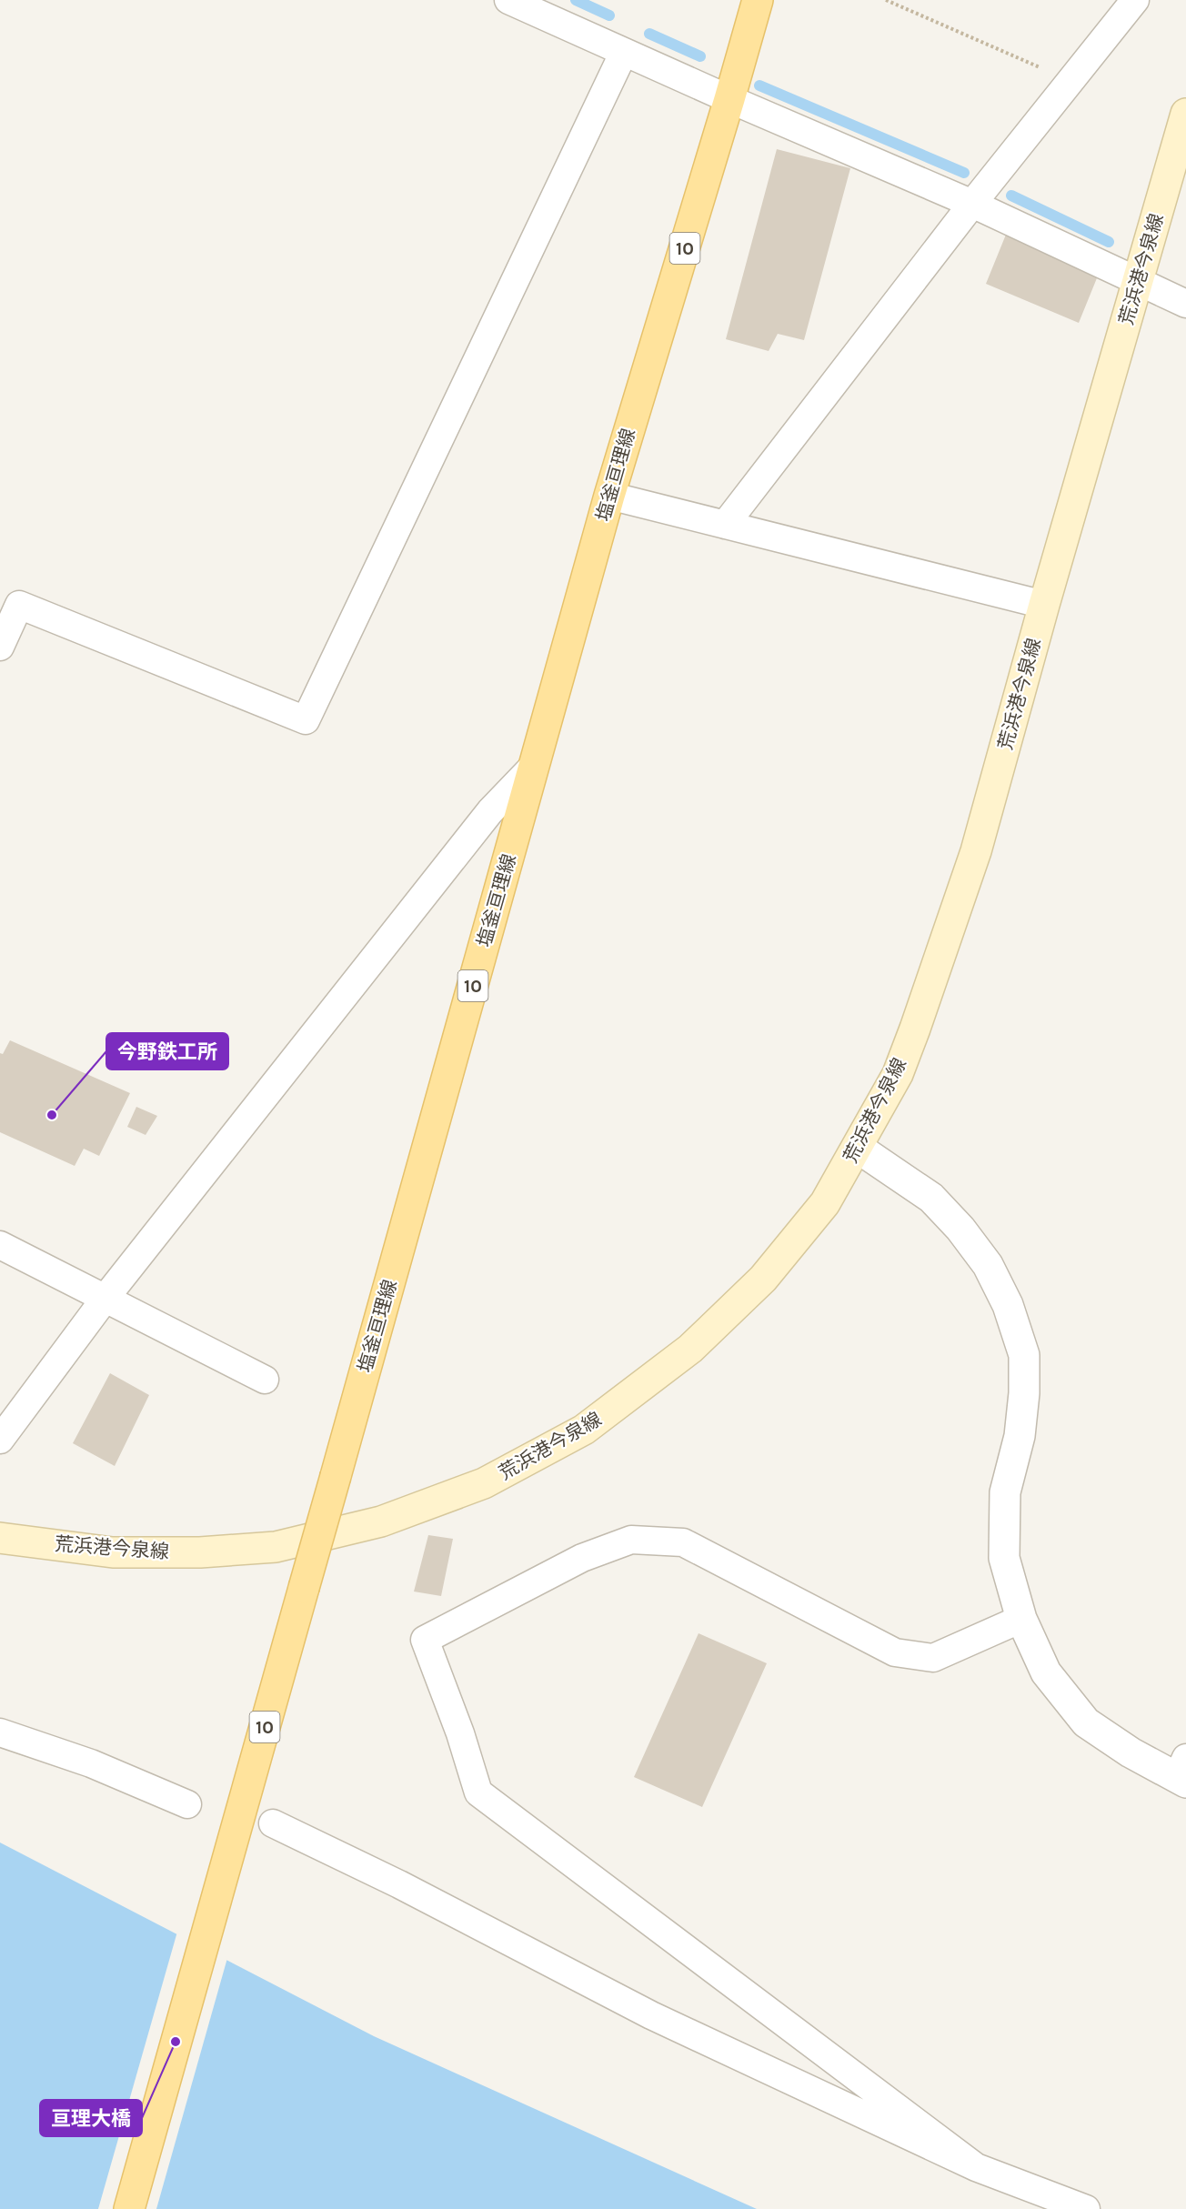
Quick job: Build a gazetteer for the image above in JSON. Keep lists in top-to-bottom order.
{
  "streets": {
    "main road": ["10", "荒浜港今泉線", "塩釜亘理線"]
  },
  "places": ["今野鉄工所", "亘理大橋"]
}
